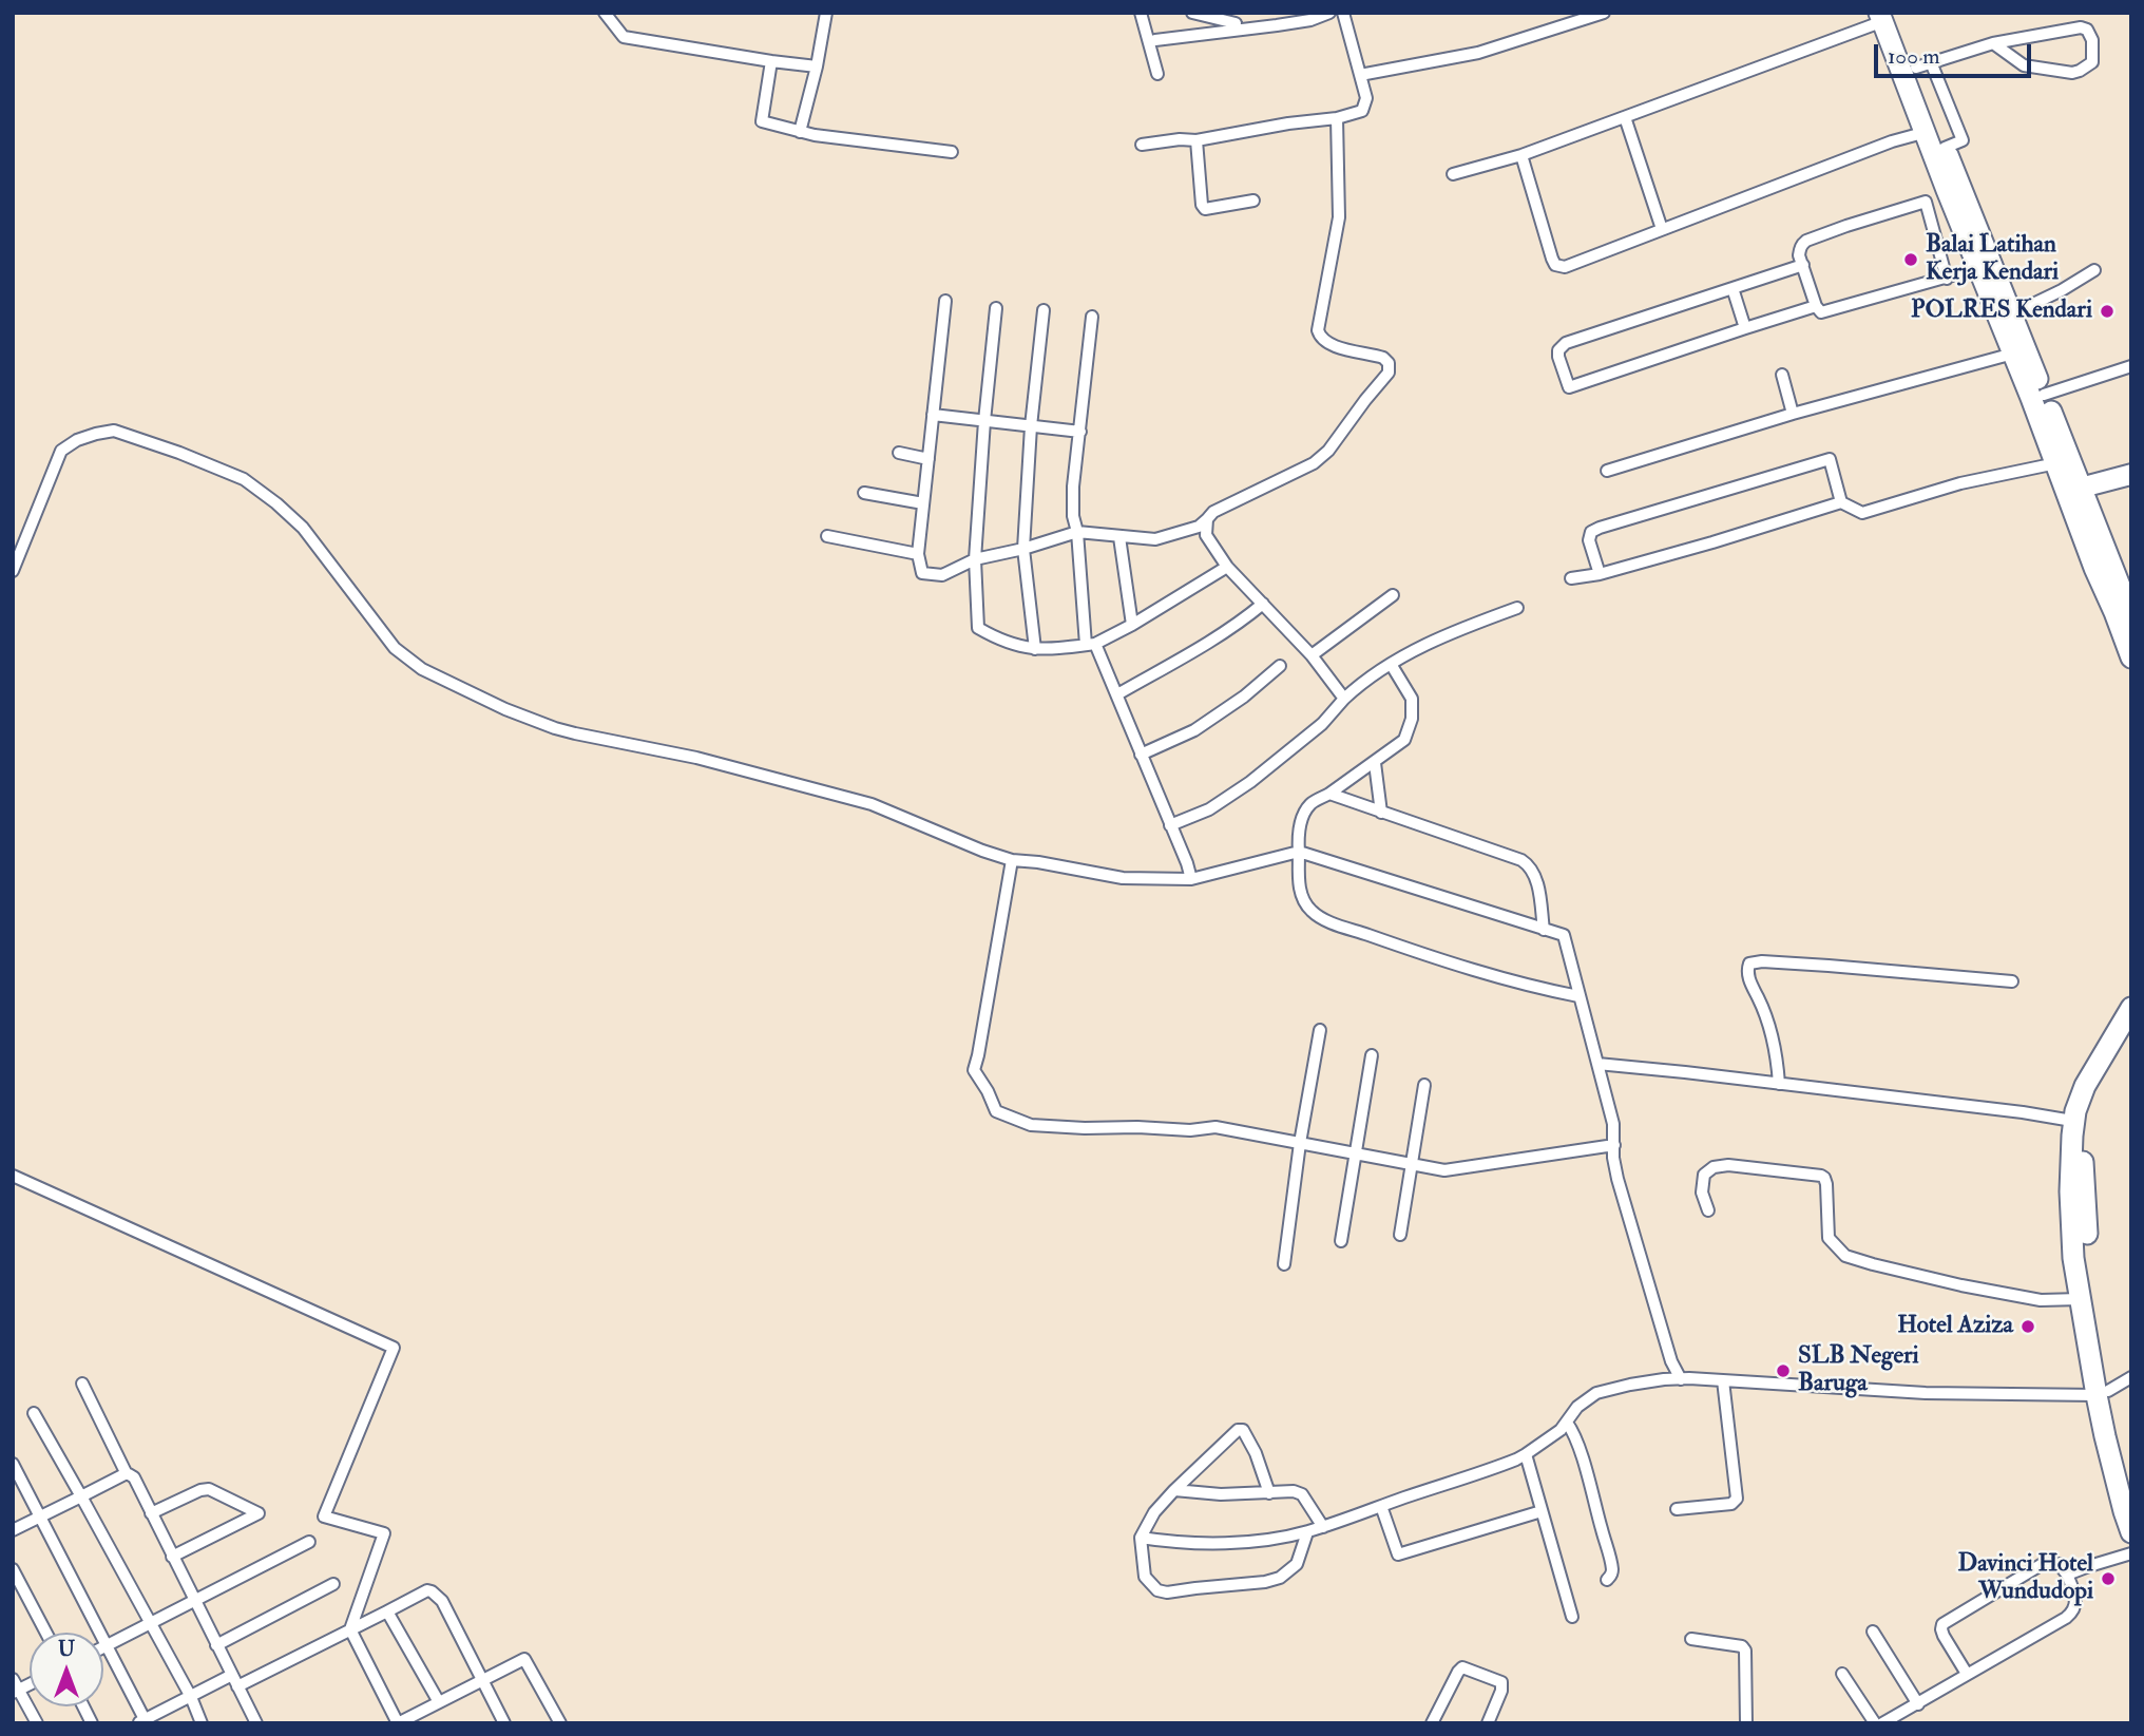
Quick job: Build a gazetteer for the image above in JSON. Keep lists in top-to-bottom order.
{
  "places": [
    "Balai Latihan Kerja Kendari",
    "POLRES Kendari",
    "Hotel Aziza",
    "SLB Negeri Baruga",
    "Davinci Hotel Wundudopi"
  ],
  "scale_bar": "100 m",
  "north": "top"
}
